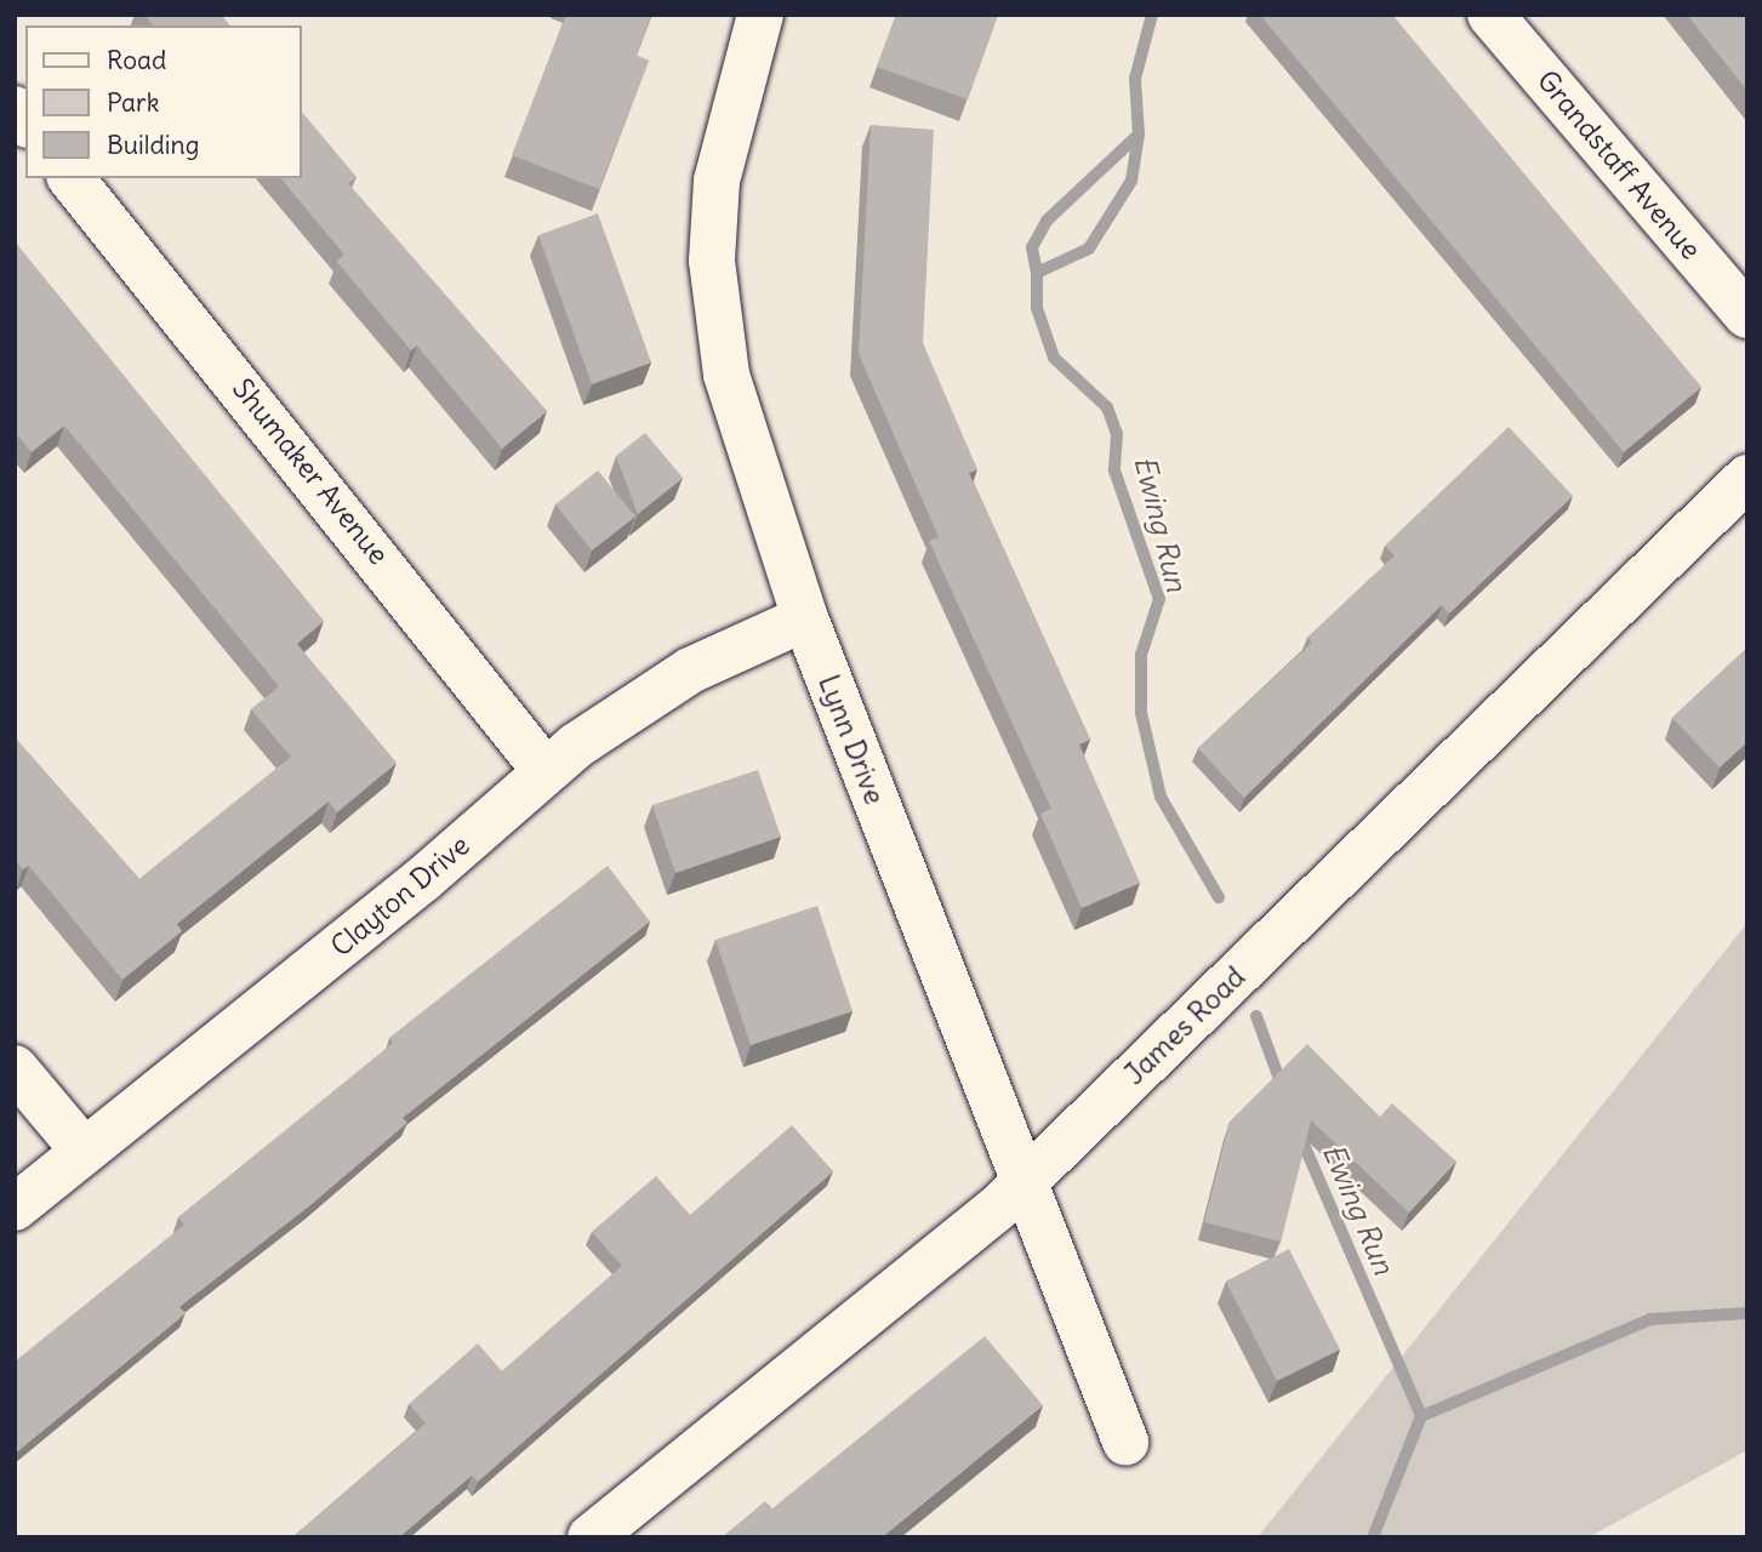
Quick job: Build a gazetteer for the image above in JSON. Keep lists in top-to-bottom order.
{
  "streets": {
    "street": [
      "Grandstaff Avenue",
      "Shumaker Avenue",
      "Lynn Drive",
      "Clayton Drive",
      "James Road"
    ]
  },
  "crossings": [
    ["Shumaker Avenue", "Clayton Drive"],
    ["Lynn Drive", "Clayton Drive"],
    ["Lynn Drive", "James Road"]
  ],
  "water": ["Ewing Run"],
  "legend": ["Road", "Park", "Building"]
}
